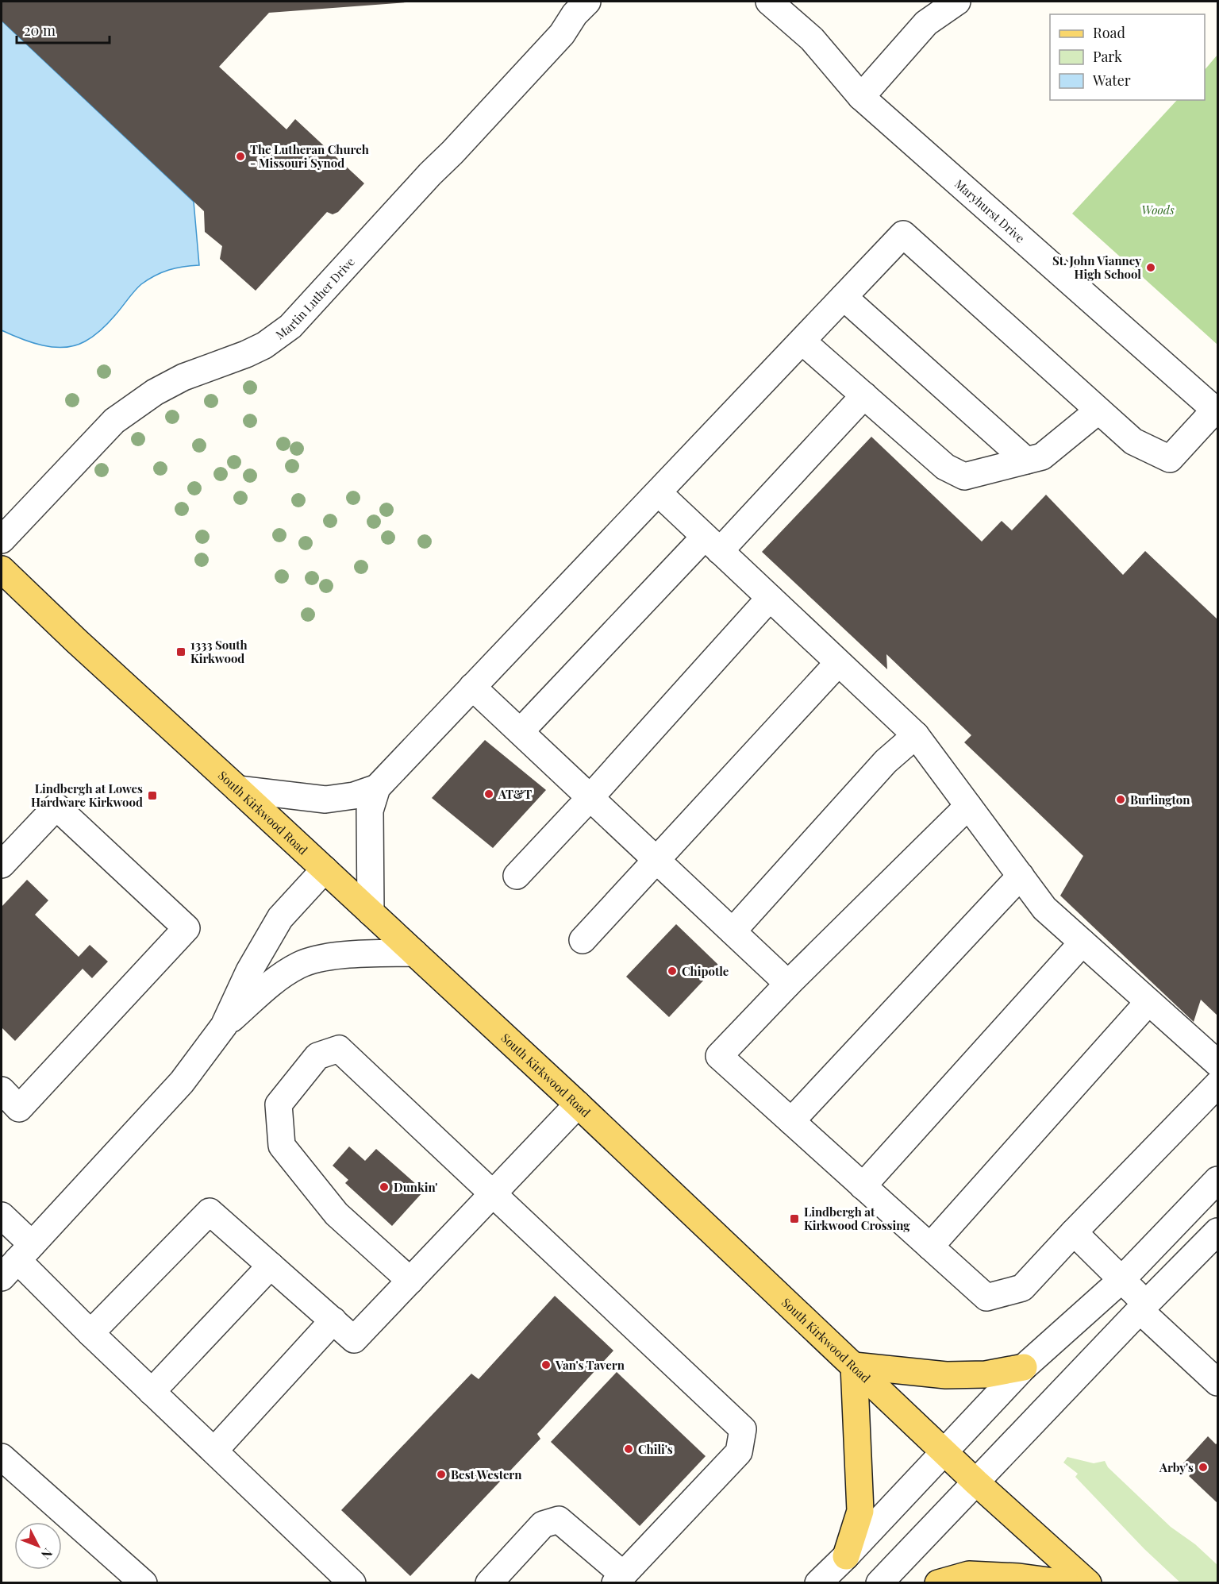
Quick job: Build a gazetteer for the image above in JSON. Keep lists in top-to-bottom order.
{
  "streets": {
    "main road": ["South Kirkwood Road"],
    "street": ["Maryhurst Drive", "Martin Luther Drive"]
  },
  "parks": ["Woods"],
  "places": {
    "other": [
      "The Lutheran Church - Missouri Synod",
      "St. John Vianney High School",
      "AT&T",
      "Burlington",
      "Chipotle",
      "Dunkin'",
      "Van's Tavern",
      "Chili's",
      "Arby's",
      "Best Western"
    ],
    "transit": ["1333 South Kirkwood", "Lindbergh at Lowes Hardware Kirkwood", "Lindbergh at Kirkwood Crossing"]
  },
  "legend": ["Road", "Park", "Water"],
  "scale_bar": "20 m",
  "north": "bottom right"
}
